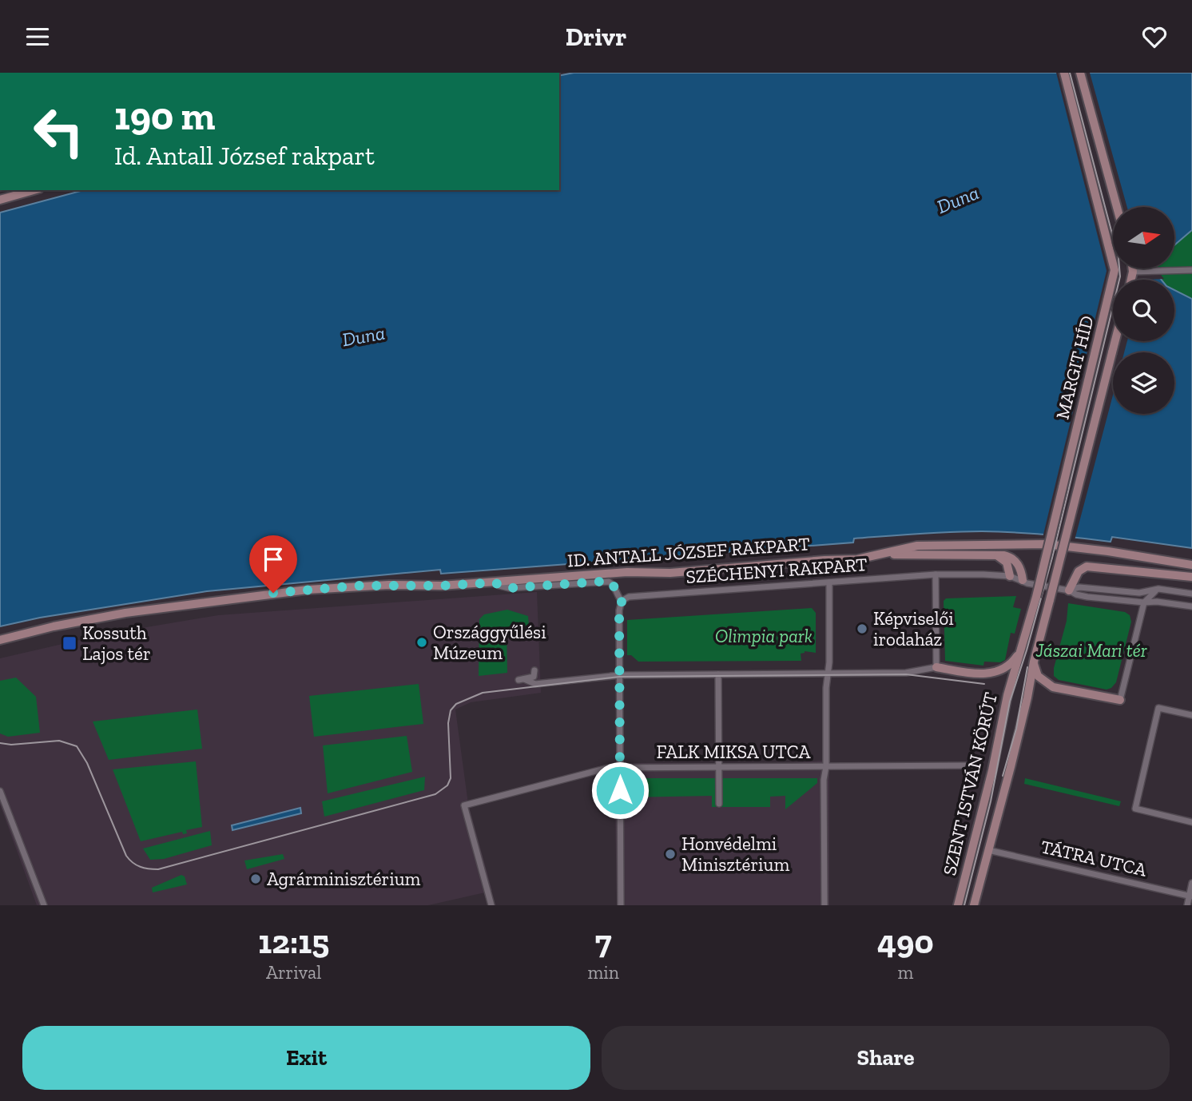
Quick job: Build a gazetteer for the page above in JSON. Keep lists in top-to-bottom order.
{
  "streets": {
    "main road": ["MARGIT HÍD", "ID. ANTALL JÓZSEF RAKPART", "SZENT ISTVÁN KÖRÚT"],
    "street": ["SZÉCHENYI RAKPART", "FALK MIKSA UTCA", "TÁTRA UTCA"]
  },
  "crossings": [
    ["MARGIT HÍD", "SZENT ISTVÁN KÖRÚT"],
    ["ID. ANTALL JÓZSEF RAKPART", "SZÉCHENYI RAKPART"],
    ["SZENT ISTVÁN KÖRÚT", "TÁTRA UTCA"]
  ],
  "water": ["Duna"],
  "parks": ["Olimpia park", "Jászai Mari tér"],
  "places": {
    "other": [
      "Képviselői irodaház",
      "Országgyűlési Múzeum",
      "Honvédelmi Minisztérium",
      "Agrárminisztérium"
    ],
    "transit": ["Kossuth Lajos tér"]
  },
  "north": "right",
  "page": {
    "header": "Drivr",
    "turn": ["190 m", "Id. Antall József rakpart"],
    "eta": [
      "12:15",
      "Arrival",
      "7",
      "min",
      "490",
      "m"
    ],
    "buttons": ["Exit", "Share"]
  }
}
